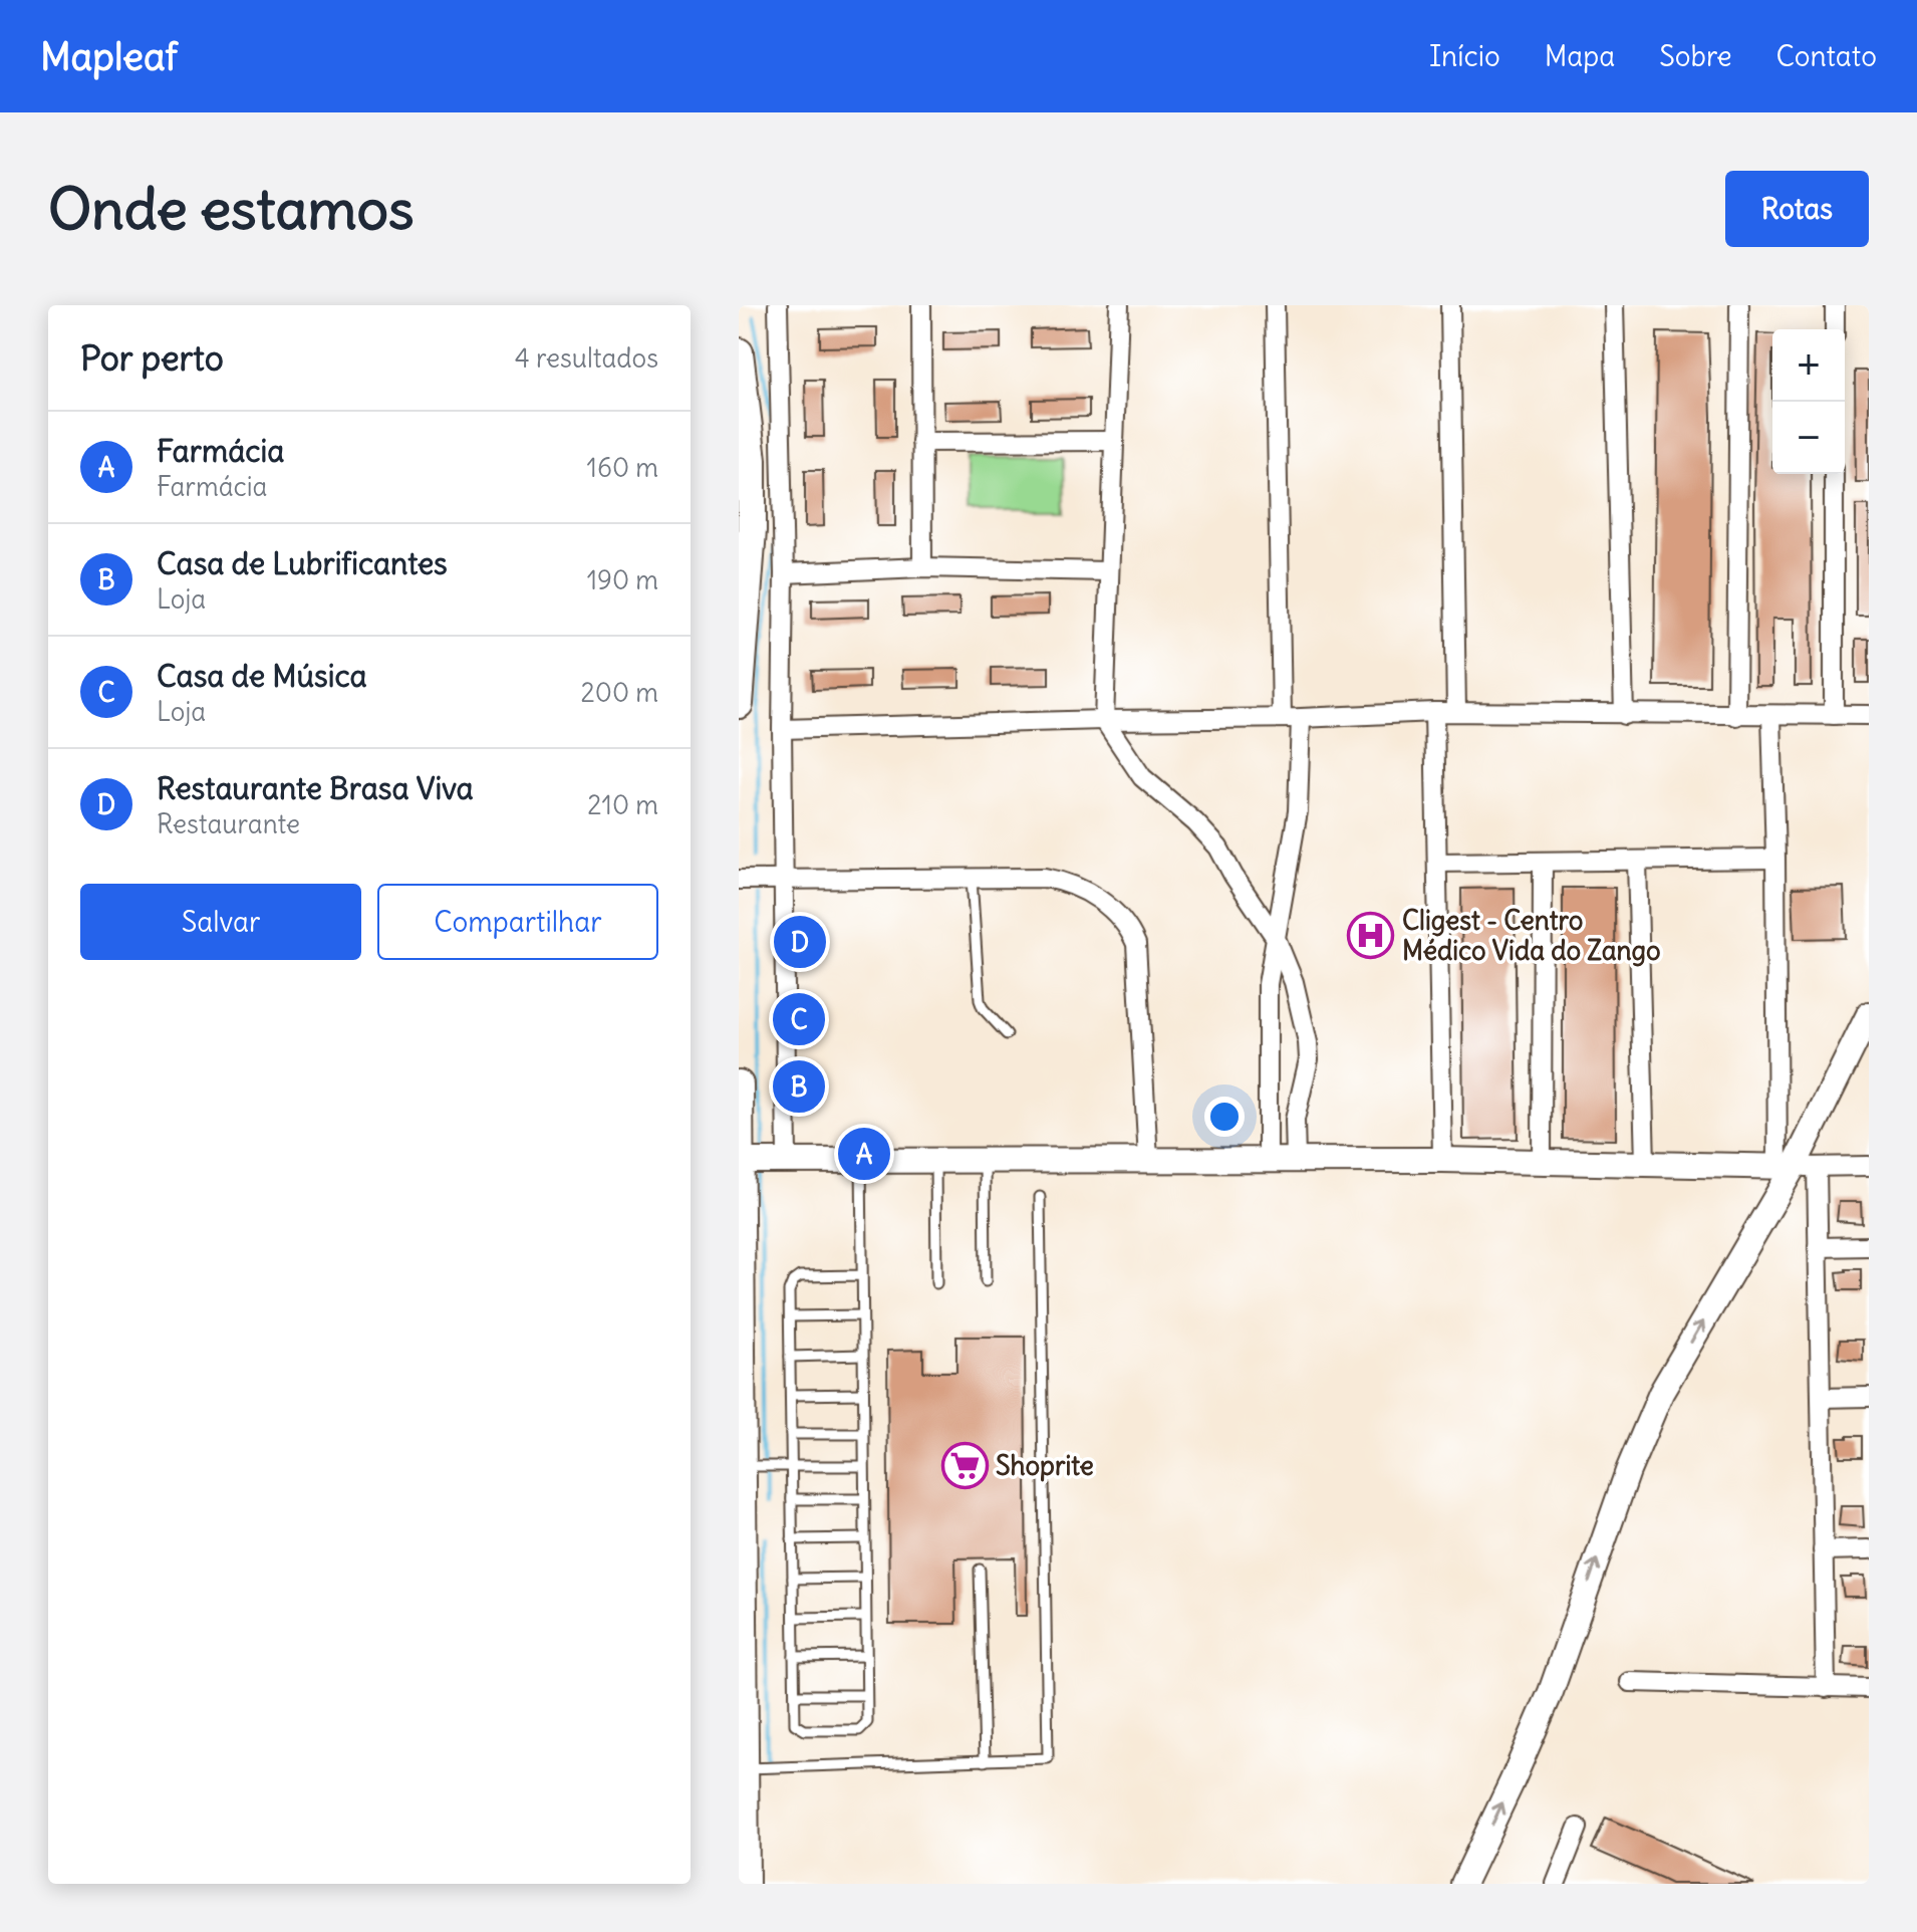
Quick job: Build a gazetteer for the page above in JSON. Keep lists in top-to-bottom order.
{
  "places": {
    "hospital": ["Cligest - Centro Médico Vida do Zango"],
    "supermarket": ["Shoprite"]
  },
  "page": {
    "header": "Mapleaf",
    "nav": [
      "Início",
      "Mapa",
      "Sobre",
      "Contato"
    ],
    "buttons": [
      "Rotas",
      ["Salvar", "Compartilhar"]
    ],
    "title": "Onde estamos",
    "heading": ["Por perto", "4 resultados"],
    "map_buttons": ["+", "−"],
    "list": [
      {
        "mark": "A",
        "name": "Farmácia",
        "note": "Farmácia",
        "value": "160 m"
      },
      {
        "mark": "B",
        "name": "Casa de Lubrificantes",
        "note": "Loja",
        "value": "190 m"
      },
      {
        "mark": "C",
        "name": "Casa de Música",
        "note": "Loja",
        "value": "200 m"
      },
      {
        "mark": "D",
        "name": "Restaurante Brasa Viva",
        "note": "Restaurante",
        "value": "210 m"
      }
    ],
    "pins": [
      "D",
      "C",
      "B",
      "A"
    ]
  }
}
